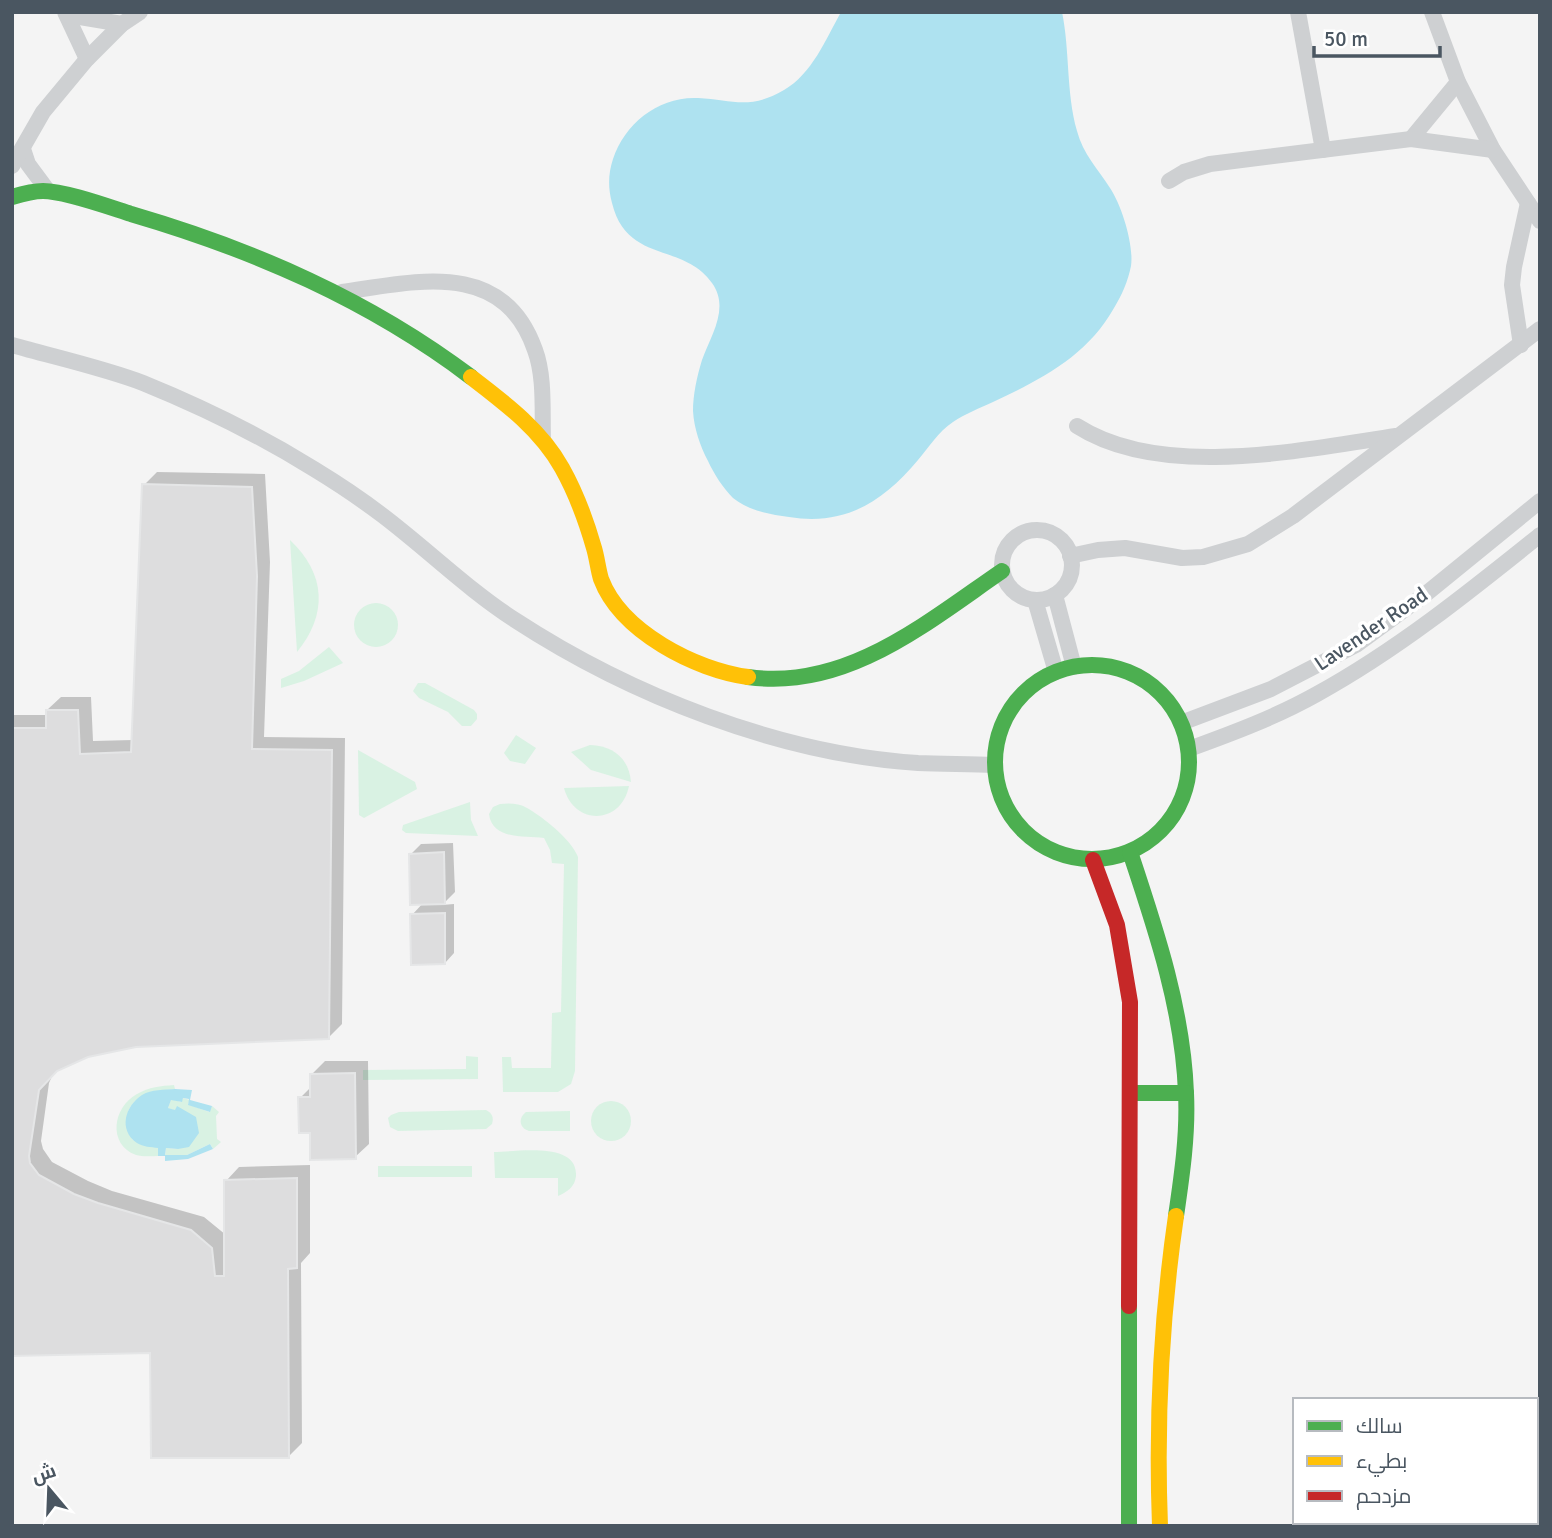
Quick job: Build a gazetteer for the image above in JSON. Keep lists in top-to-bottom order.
{
  "streets": {
    "street": ["Lavender Road"]
  },
  "legend": ["سالك", "بطيء", "مزدحم"],
  "scale_bar": "50 m",
  "north": "top"
}
